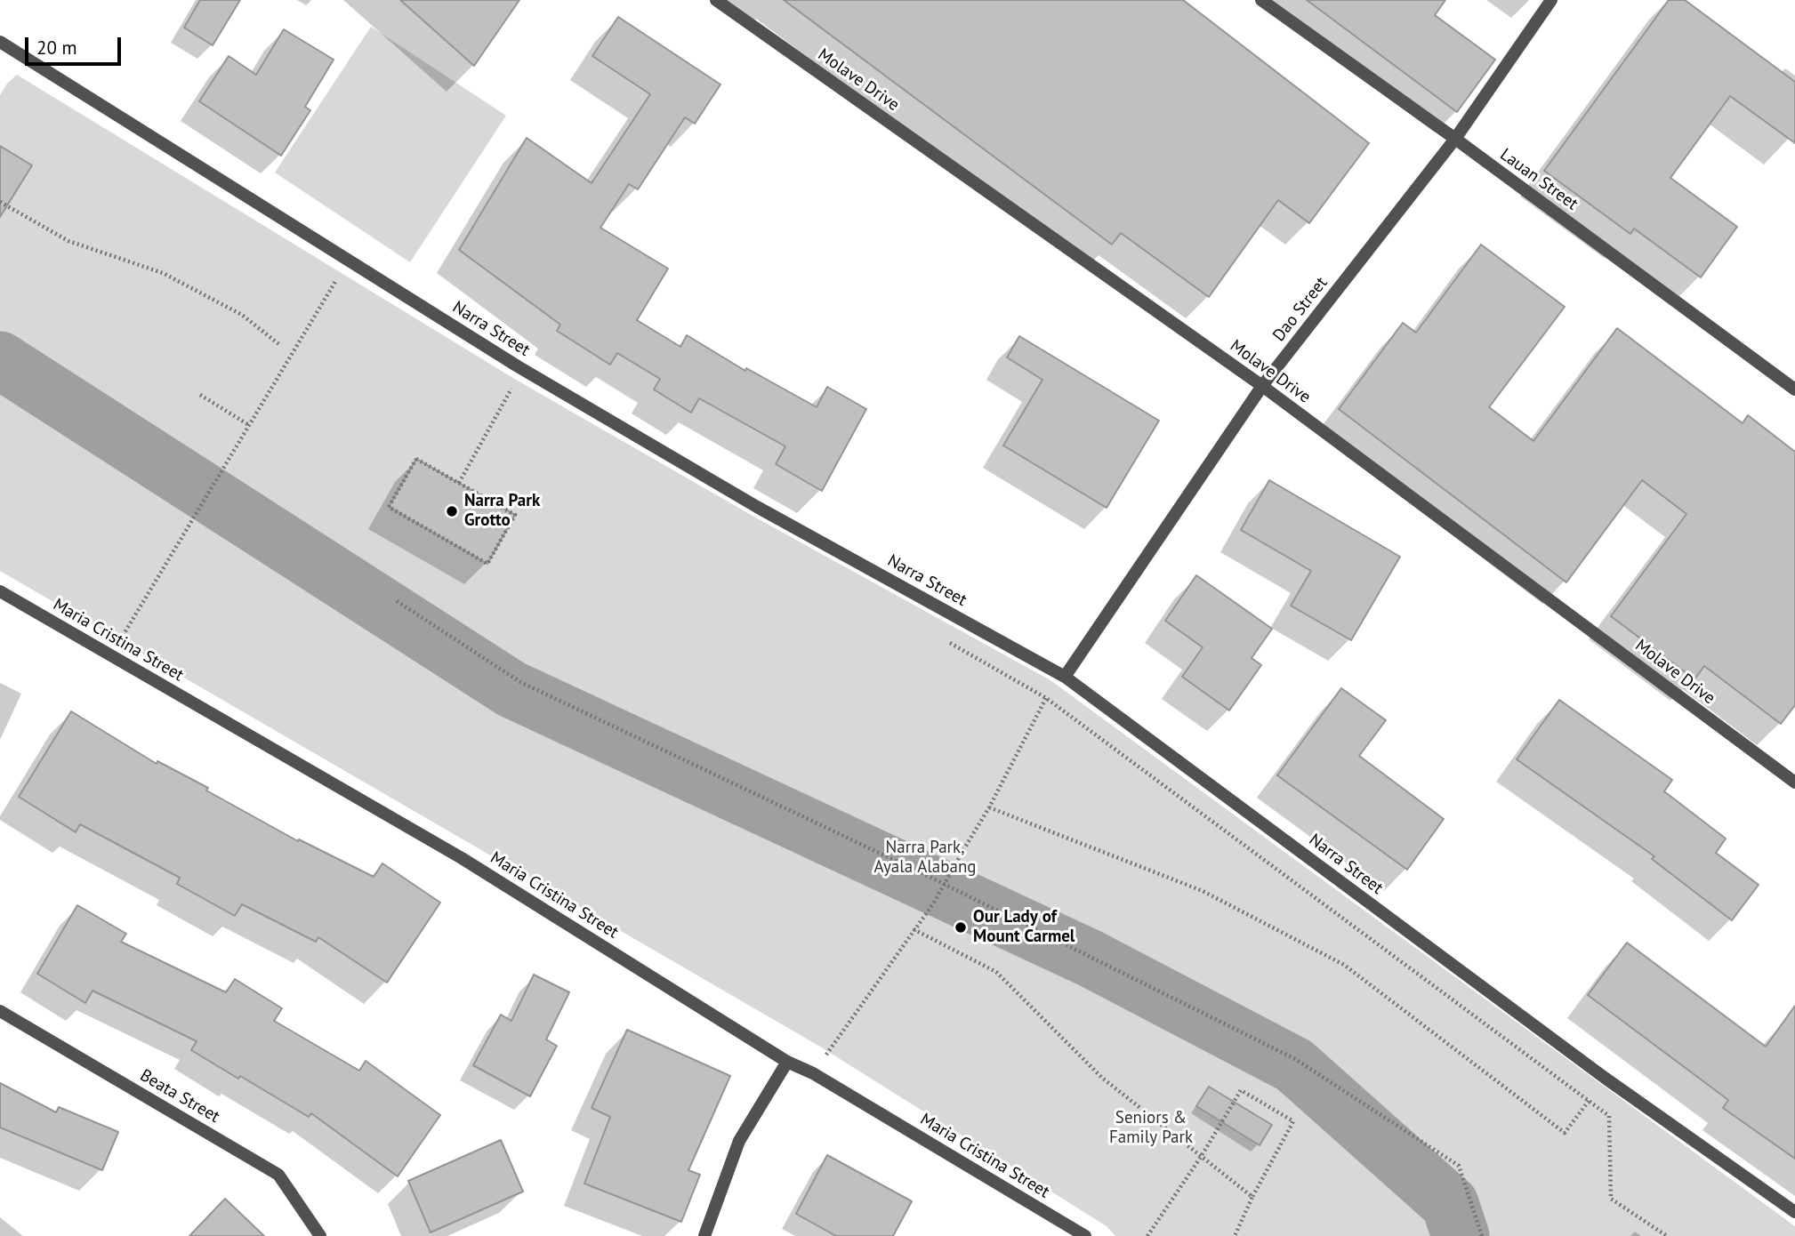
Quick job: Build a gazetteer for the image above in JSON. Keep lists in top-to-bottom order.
{
  "streets": {
    "street": [
      "Molave Drive",
      "Lauan Street",
      "Dao Street",
      "Narra Street",
      "Maria Cristina Street",
      "Beata Street"
    ]
  },
  "crossings": [
    ["Molave Drive", "Dao Street"],
    ["Lauan Street", "Dao Street"],
    ["Dao Street", "Narra Street"]
  ],
  "parks": ["Narra Park, Ayala Alabang", "Seniors & Family Park"],
  "places": ["Narra Park Grotto", "Our Lady of Mount Carmel"],
  "scale_bar": "20 m"
}
